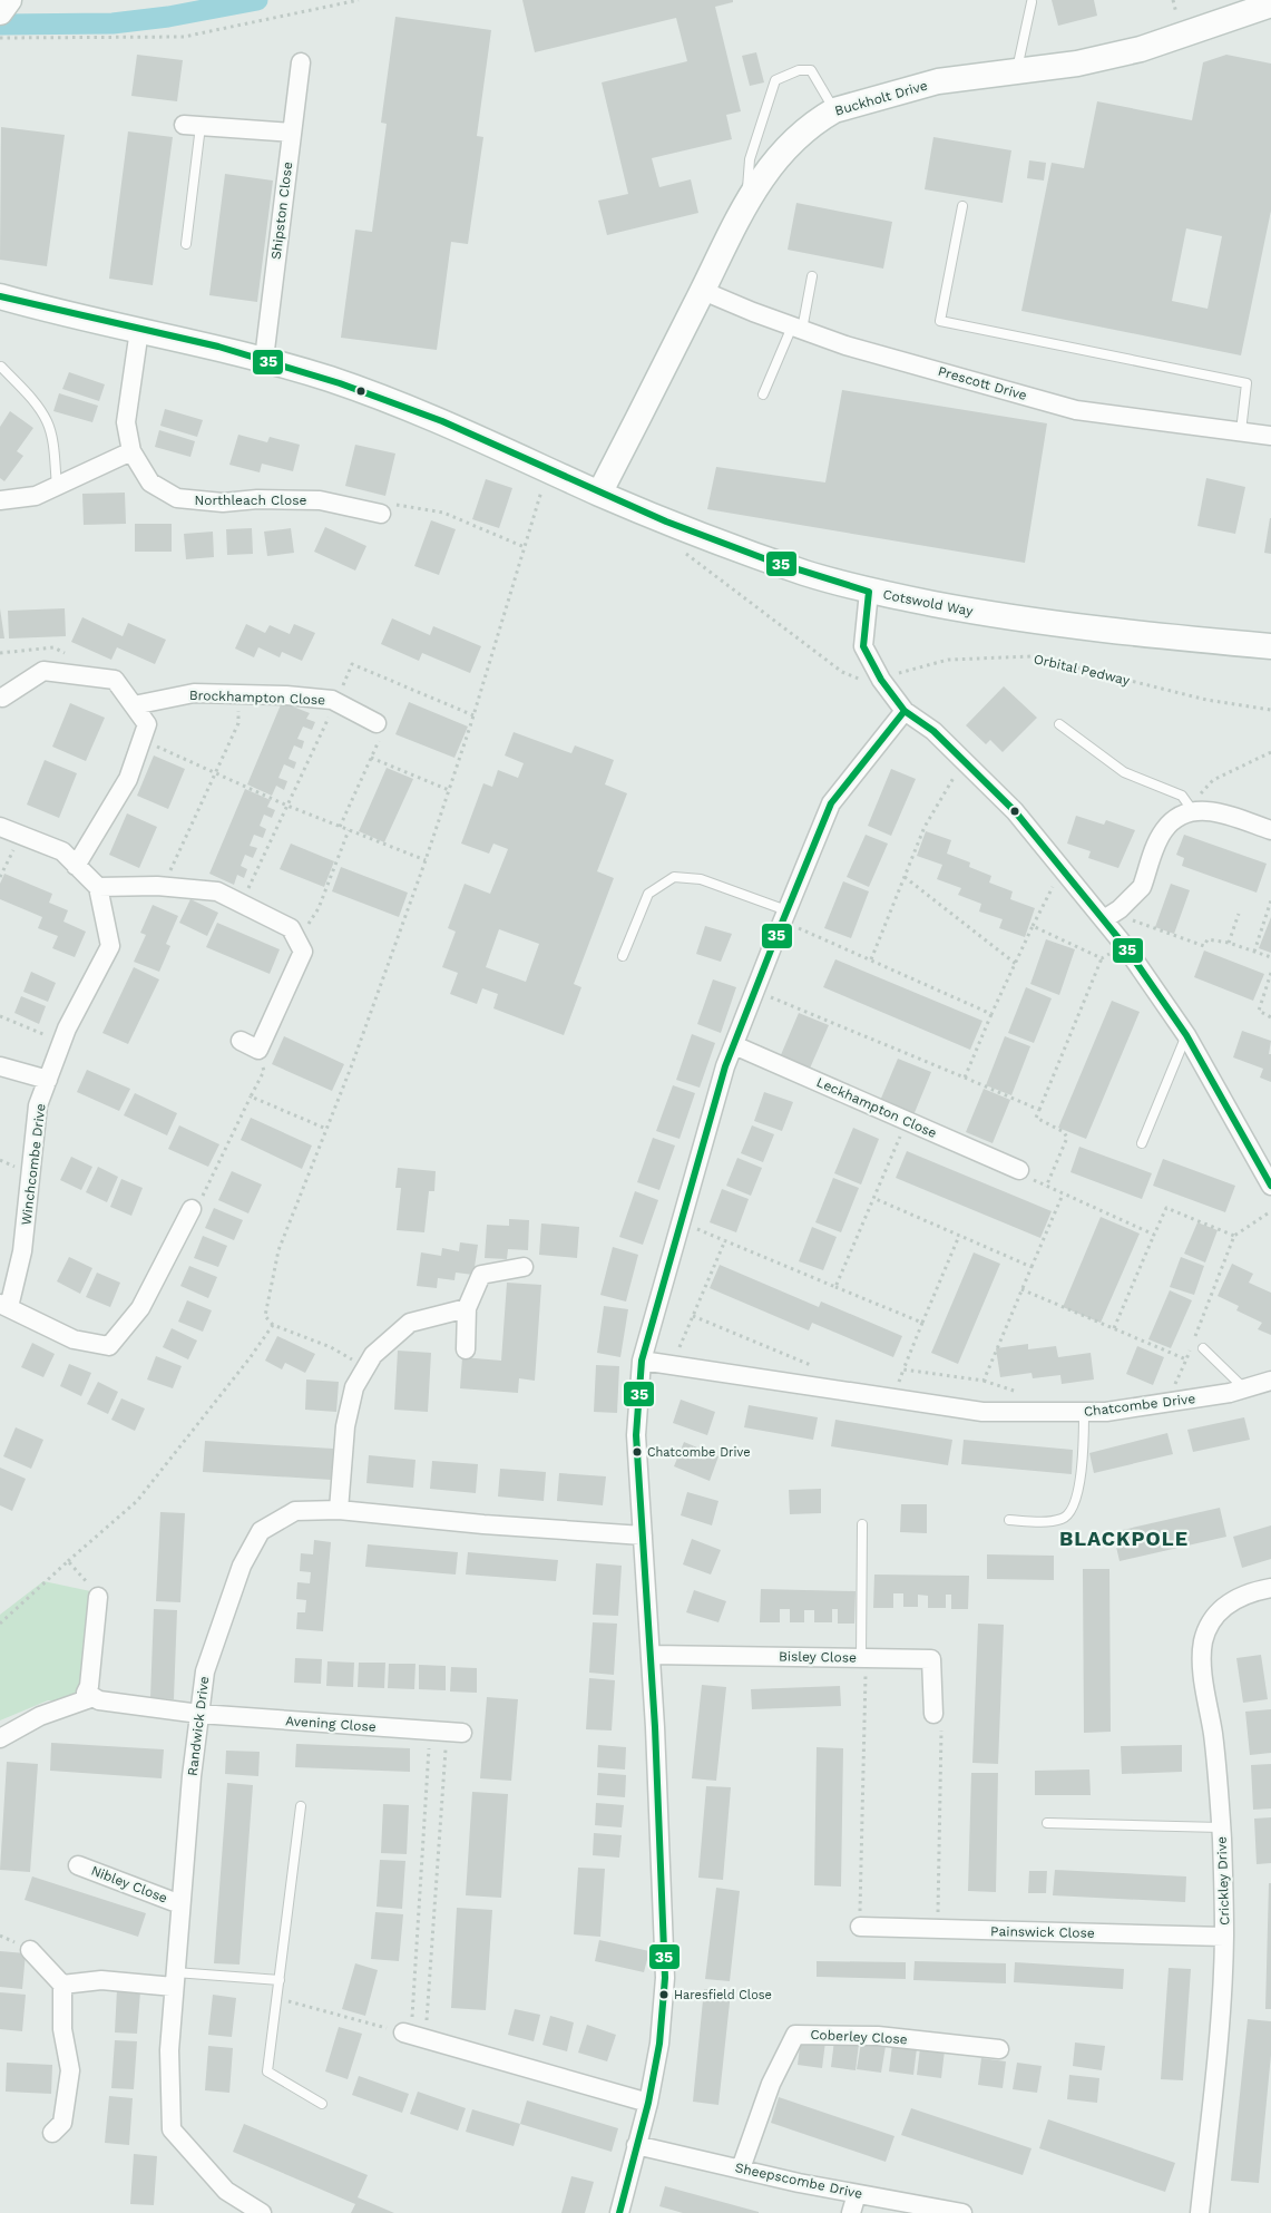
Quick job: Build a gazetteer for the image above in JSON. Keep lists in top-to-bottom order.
{
  "streets": {
    "main road": ["Buckholt Drive", "Cotswold Way"],
    "street": [
      "Shipston Close",
      "Prescott Drive",
      "Northleach Close",
      "Brockhampton Close",
      "Leckhampton Close",
      "Winchcombe Drive",
      "Chatcombe Drive",
      "Bisley Close",
      "Avening Close",
      "Randwick Drive",
      "Crickley Drive",
      "Nibley Close",
      "Painswick Close",
      "Coberley Close",
      "Sheepscombe Drive"
    ],
    "path": ["Orbital Pedway"]
  },
  "crossings": [
    ["Buckholt Drive", "Prescott Drive"],
    ["Buckholt Drive", "Cotswold Way"],
    ["Shipston Close", "Cotswold Way"],
    ["Northleach Close", "Cotswold Way"],
    ["Avening Close", "Randwick Drive"],
    ["Randwick Drive", "Nibley Close"],
    ["Crickley Drive", "Painswick Close"],
    ["Coberley Close", "Sheepscombe Drive"]
  ],
  "districts": ["BLACKPOLE"],
  "places": ["Chatcombe Drive", "Haresfield Close"],
  "lines": ["transit line 35"]
}
